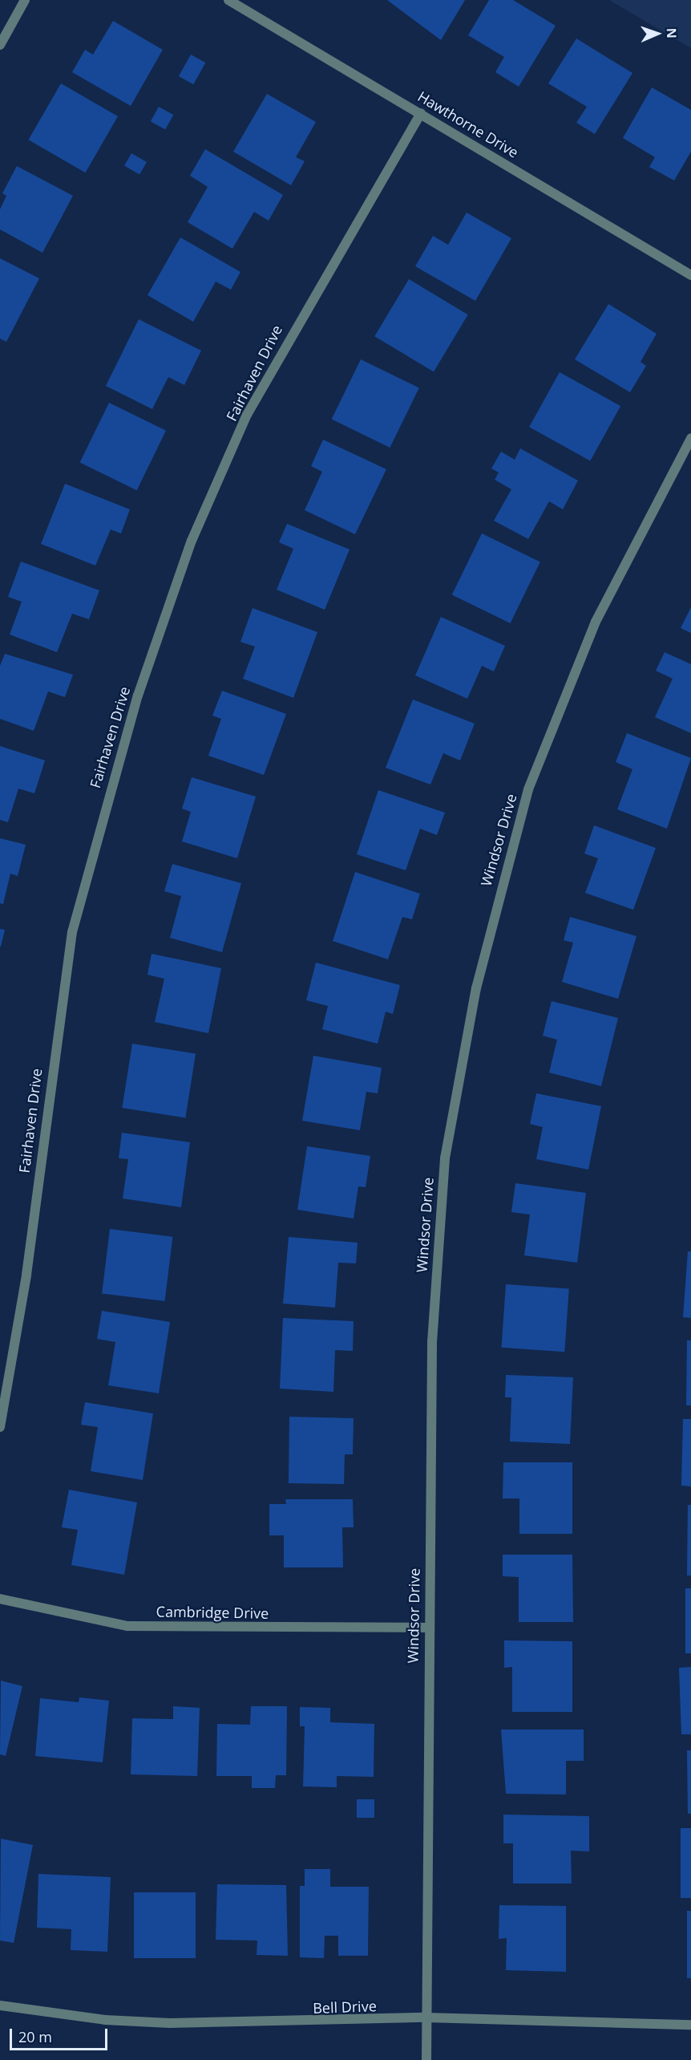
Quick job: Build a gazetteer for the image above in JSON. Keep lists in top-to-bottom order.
{
  "streets": {
    "street": [
      "Hawthorne Drive",
      "Fairhaven Drive",
      "Windsor Drive",
      "Cambridge Drive",
      "Bell Drive"
    ]
  },
  "crossings": [
    ["Hawthorne Drive", "Fairhaven Drive"],
    ["Windsor Drive", "Cambridge Drive"],
    ["Windsor Drive", "Bell Drive"]
  ],
  "scale_bar": "20 m",
  "north": "right"
}
